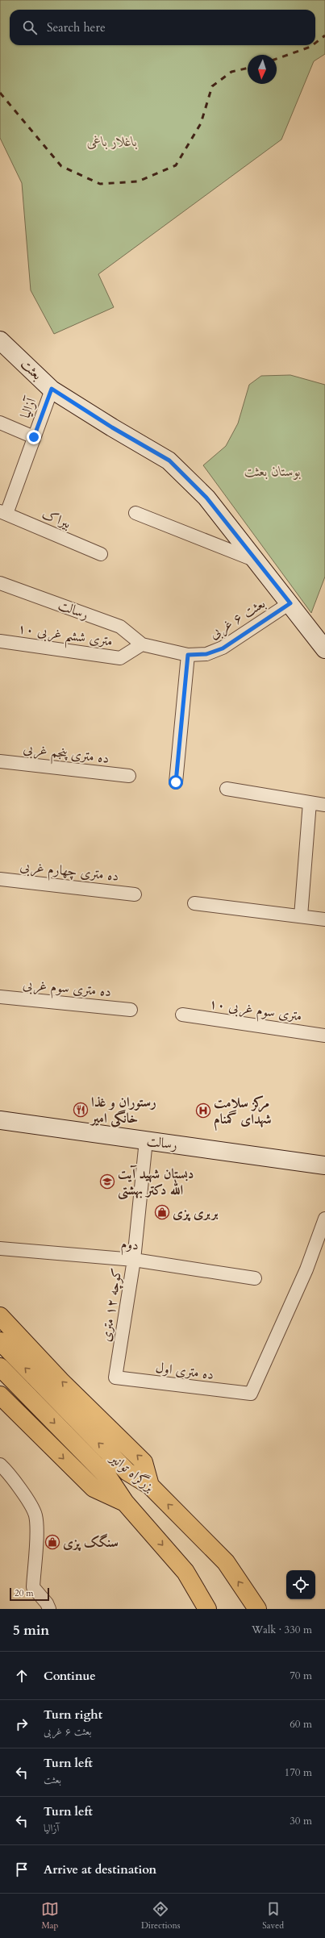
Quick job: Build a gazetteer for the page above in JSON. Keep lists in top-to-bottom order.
{
  "streets": {
    "highway": ["بزرگراه توانیر"],
    "main road": ["بعثت", "رسالت"],
    "street": [
      "آزالیا",
      "بیراک",
      "بعثت ۶ غربی",
      "۱۰ متری ششم غربی",
      "ده متری پنجم غربی",
      "ده متری چهارم غربی",
      "ده متری سوم غربی",
      "۱۰ متری سوم غربی",
      "دوم",
      "کوچه ۱۲ متری",
      "ده متری اول"
    ]
  },
  "crossings": [
    ["بعثت", "آزالیا"],
    ["بعثت", "بعثت ۶ غربی"],
    ["آزالیا", "بیراک"],
    ["رسالت", "بعثت ۶ غربی"],
    ["رسالت", "۱۰ متری ششم غربی"],
    ["رسالت", "کوچه ۱۲ متری"],
    ["بعثت ۶ غربی", "۱۰ متری ششم غربی"],
    ["دوم", "کوچه ۱۲ متری"],
    ["کوچه ۱۲ متری", "ده متری اول"]
  ],
  "parks": ["باغلار باغی", "بوستان بعثت"],
  "places": {
    "restaurant": ["رستوران و غذا خانگی امیر"],
    "hospital": ["مرکز سلامت شهدای گمنام"],
    "school or university": ["دبستان شهید آیت الله دکتر بهشتی"],
    "shop": ["بربری پزی", "سنگک پزی"]
  },
  "scale_bar": "20 m",
  "north": "bottom",
  "page": {
    "search": "Search here",
    "scale": "20 m",
    "heading": ["5 min", "Walk · 330 m"],
    "list": [
      ["Continue", "70 m"],
      ["Turn right", "بعثت ۶ غربی", "60 m"],
      ["Turn left", "بعثت", "170 m"],
      ["Turn left", "آزالیا", "30 m"],
      "Arrive at destination"
    ],
    "nav": ["Map", "Directions", "Saved"]
  }
}
